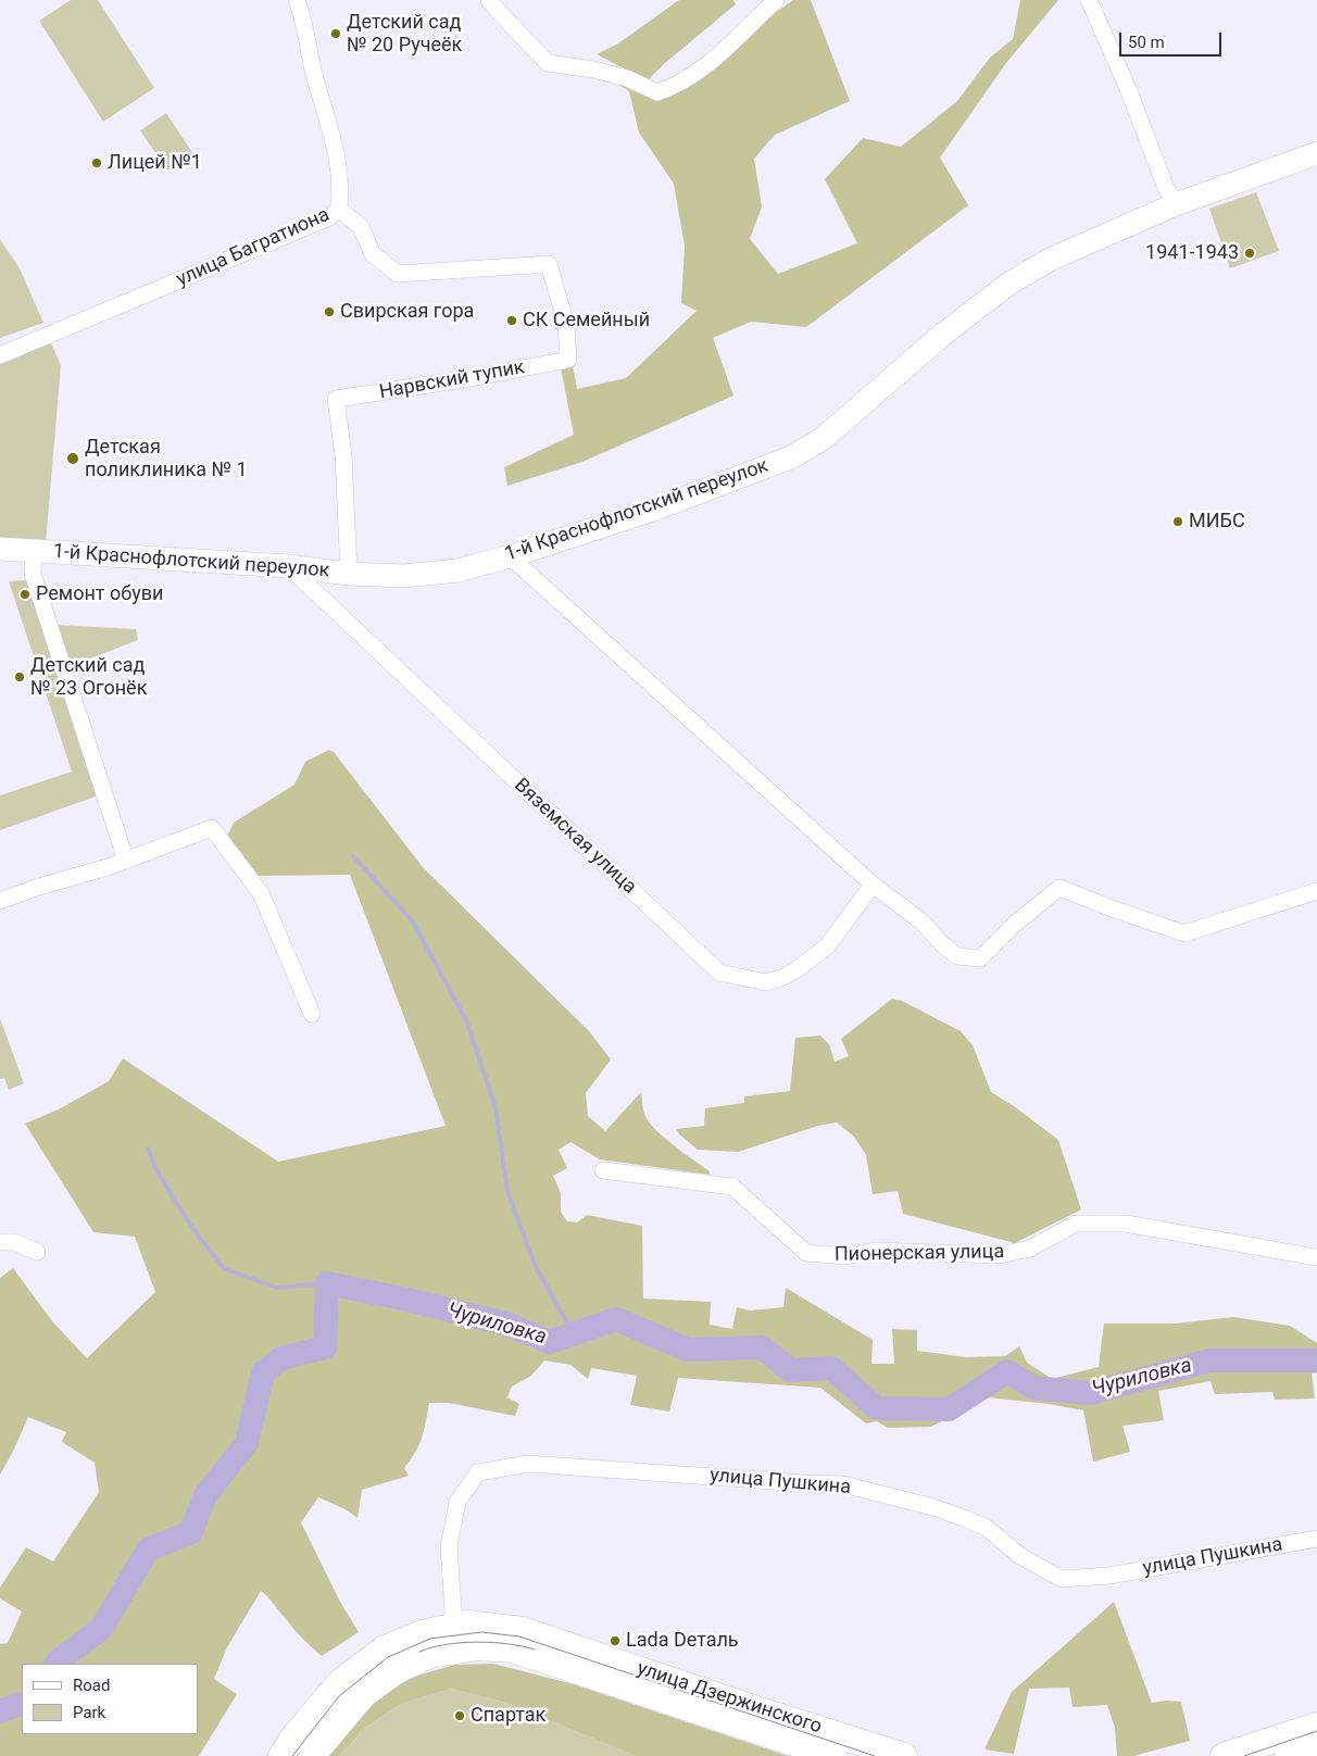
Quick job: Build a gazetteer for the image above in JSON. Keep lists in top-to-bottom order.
{
  "streets": {
    "main road": ["улица Дзержинского"],
    "street": [
      "улица Багратиона",
      "Нарвский тупик",
      "1-й Краснофлотский переулок",
      "Вяземская улица",
      "Пионерская улица",
      "улица Пушкина"
    ]
  },
  "crossings": [
    ["улица Багратиона", "Нарвский тупик"],
    ["Нарвский тупик", "1-й Краснофлотский переулок"],
    ["1-й Краснофлотский переулок", "Вяземская улица"],
    ["улица Пушкина", "улица Дзержинского"]
  ],
  "water": ["Чуриловка"],
  "places": [
    "Детский сад № 20 Ручеёк",
    "Лицей №1",
    "1941-1943",
    "Свирская гора",
    "СК Семейный",
    "Детская поликлиника № 1",
    "МИБС",
    "Ремонт обуви",
    "Детский сад № 23 Огонёк",
    "Lada Dеталь",
    "Спартак"
  ],
  "legend": ["Road", "Park"],
  "scale_bar": "50 m"
}
